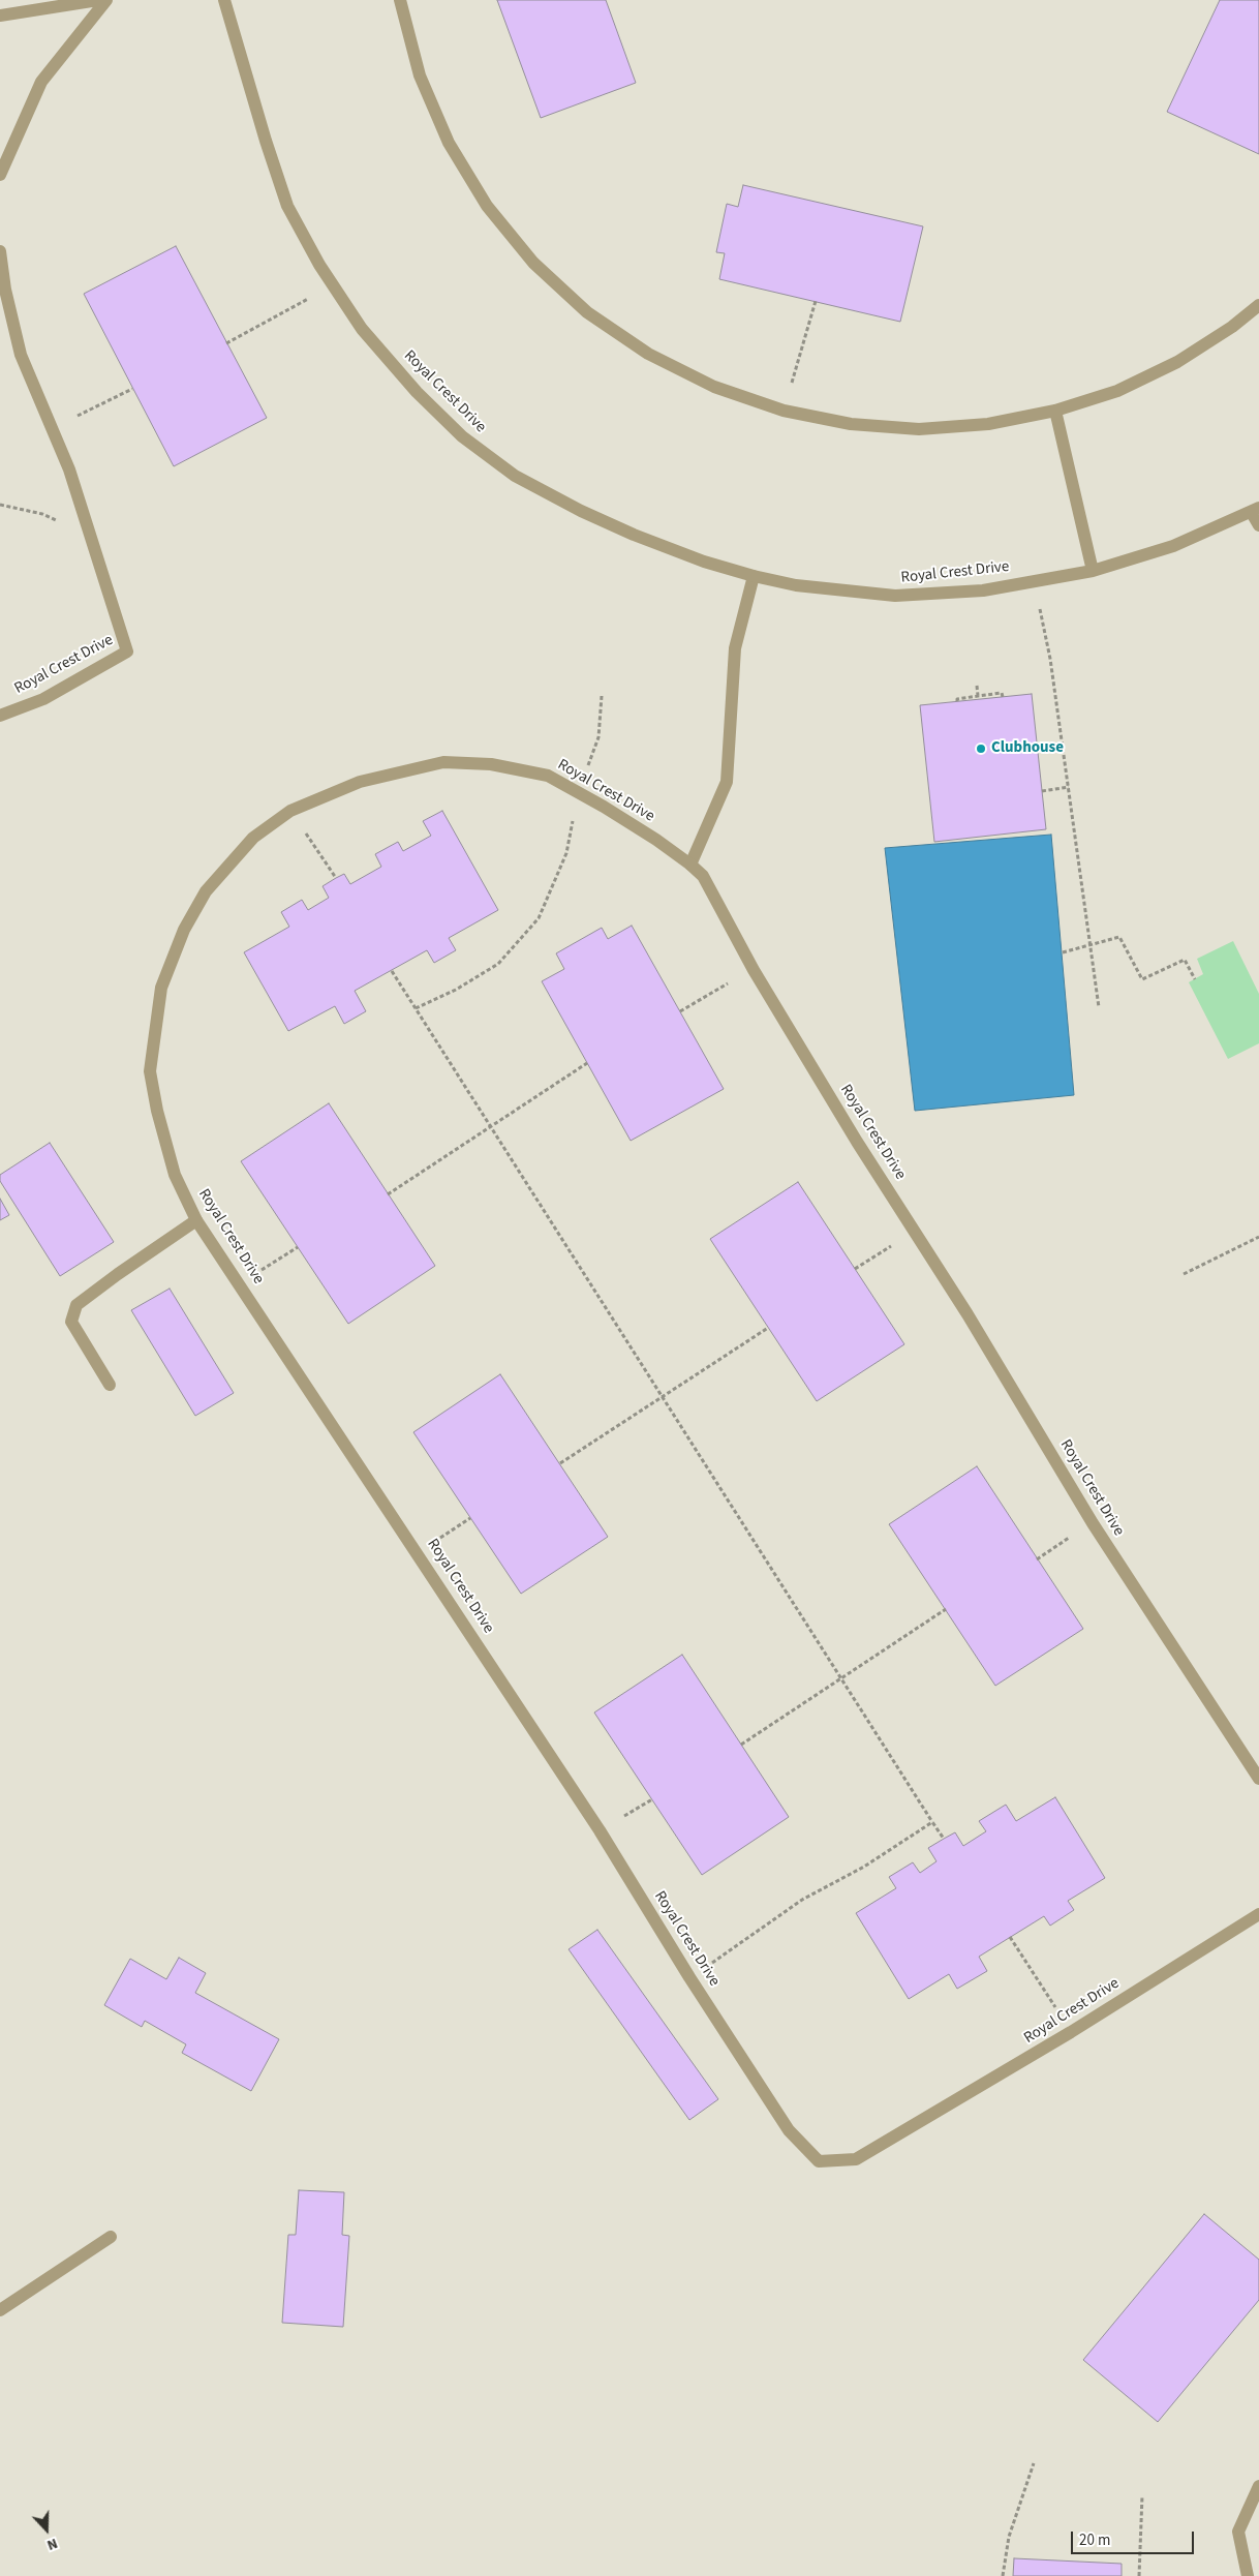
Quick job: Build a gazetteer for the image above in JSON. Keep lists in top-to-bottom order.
{
  "streets": {
    "street": ["Royal Crest Drive"]
  },
  "places": ["Clubhouse"],
  "scale_bar": "20 m",
  "north": "bottom"
}
